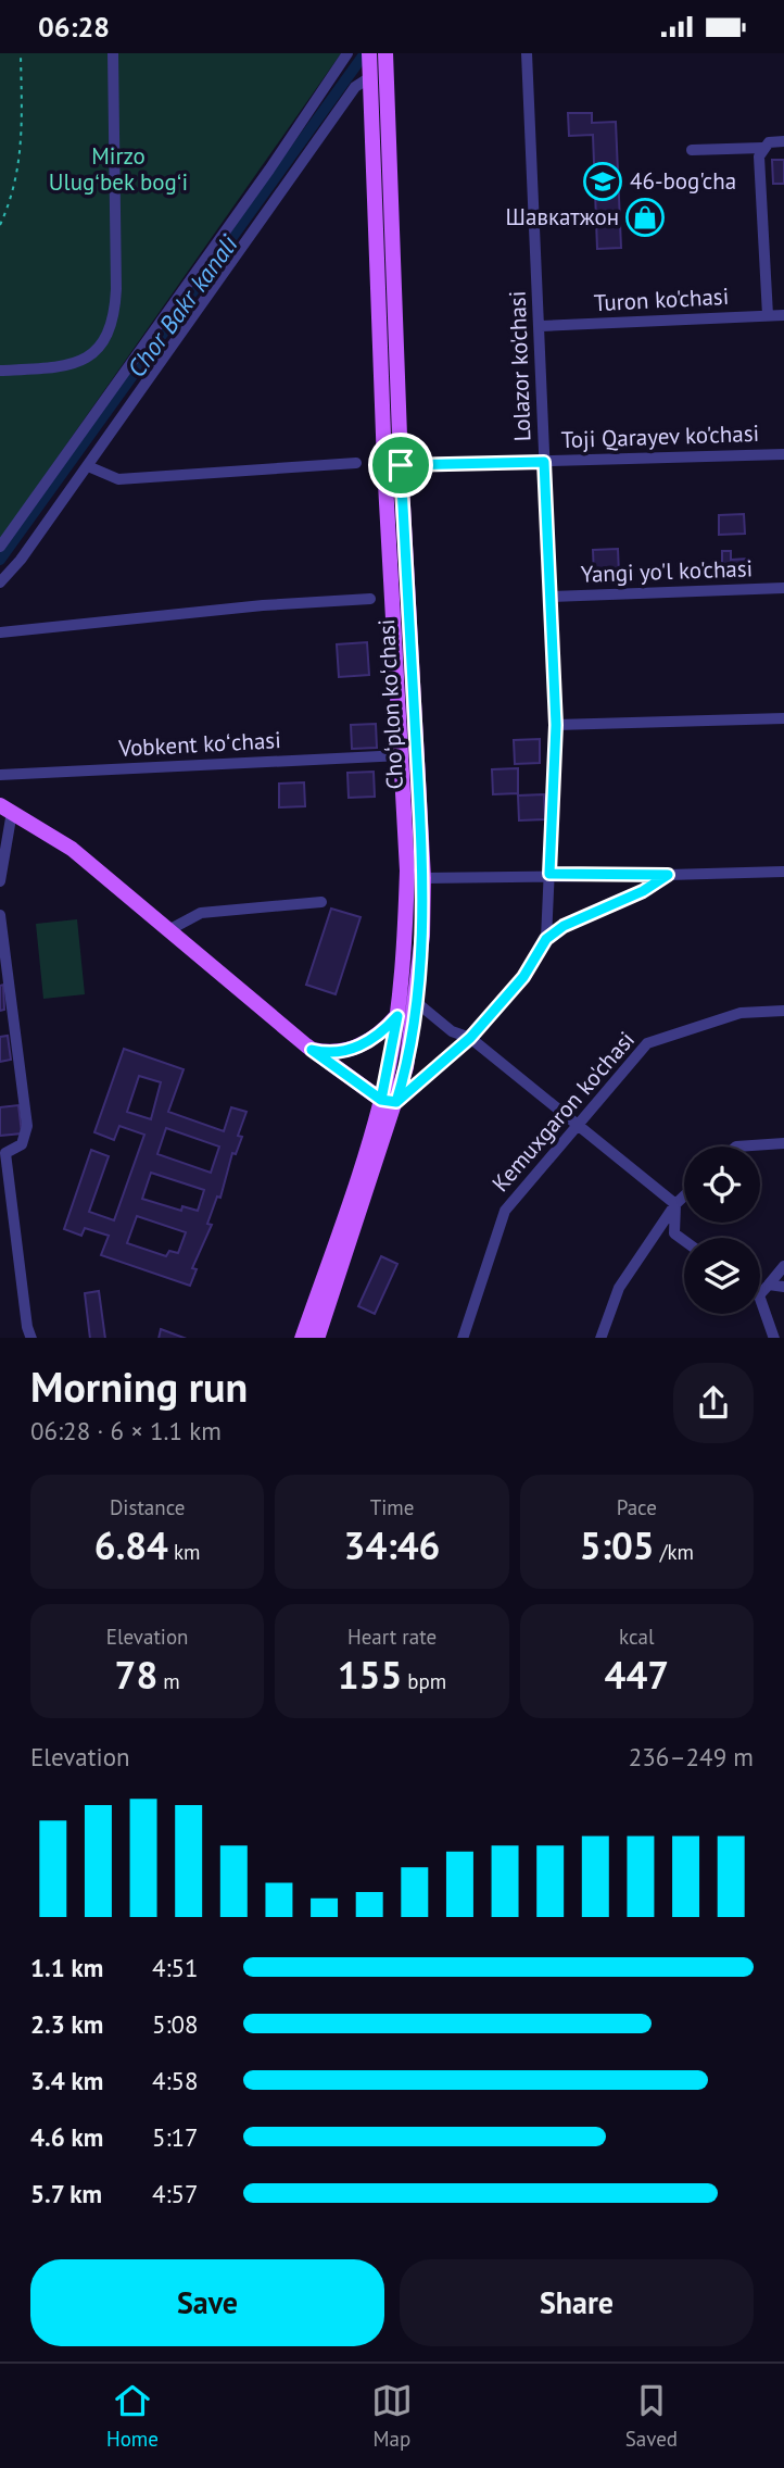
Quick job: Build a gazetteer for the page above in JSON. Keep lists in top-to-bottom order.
{
  "streets": {
    "main road": ["Choʻplon koʻchasi"],
    "street": [
      "Turon ko'chasi",
      "Lolazor ko'chasi",
      "Toji Qarayev ko'chasi",
      "Yangi yo'l ko'chasi",
      "Vobkent koʻchasi",
      "Kemuxgaron ko'chasi"
    ]
  },
  "crossings": [
    ["Turon ko'chasi", "Lolazor ko'chasi"],
    ["Lolazor ko'chasi", "Toji Qarayev ko'chasi"],
    ["Lolazor ko'chasi", "Yangi yo'l ko'chasi"],
    ["Toji Qarayev ko'chasi", "Choʻplon koʻchasi"],
    ["Choʻplon koʻchasi", "Vobkent koʻchasi"]
  ],
  "water": ["Chor Bakr kanali"],
  "parks": ["Mirzo Ulugʻbek bogʻi"],
  "places": {
    "school or university": ["46-bog'cha"],
    "shop": ["Шавкатжон"]
  },
  "page": {
    "status": "06:28",
    "heading": ["Morning run", "06:28 · 6 × 1.1 km"],
    "stats": [
      ["Distance", "6.84 km"],
      ["Time", "34:46"],
      ["Pace", "5:05 /km"],
      ["Elevation", "78 m"],
      ["Heart rate", "155 bpm"],
      ["kcal", "447"]
    ],
    "chart": ["Elevation", "236–249 m"],
    "list": [
      {
        "name": "1.1 km",
        "note": "4:51"
      },
      {
        "name": "2.3 km",
        "note": "5:08"
      },
      {
        "name": "3.4 km",
        "note": "4:58"
      },
      {
        "name": "4.6 km",
        "note": "5:17"
      },
      {
        "name": "5.7 km",
        "note": "4:57"
      }
    ],
    "buttons": ["Save", "Share"],
    "tabs": ["Home", "Map", "Saved"]
  }
}
